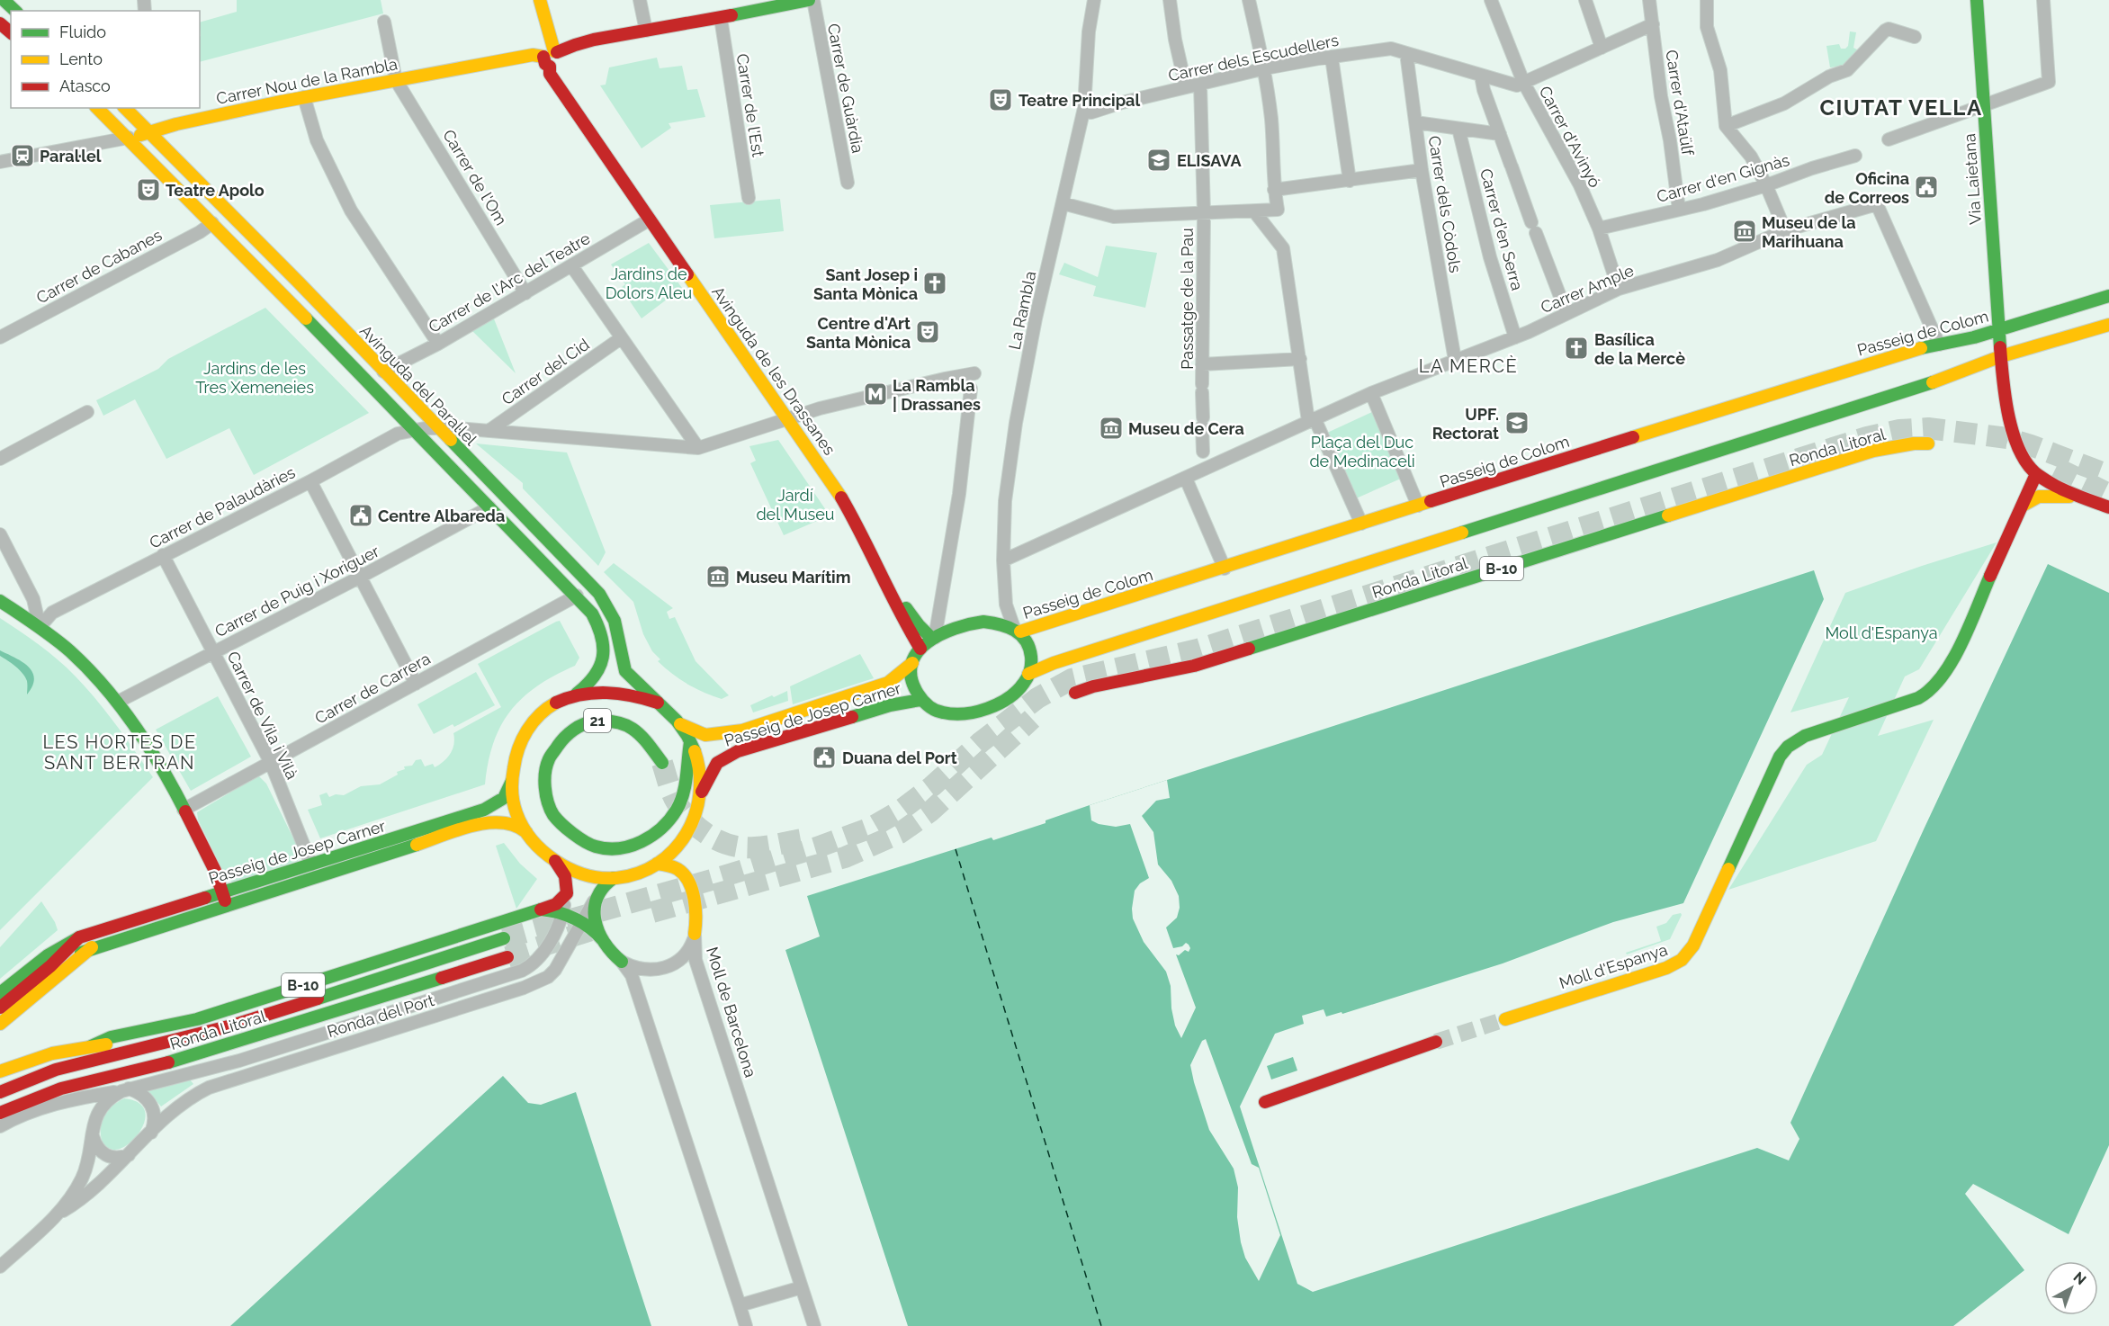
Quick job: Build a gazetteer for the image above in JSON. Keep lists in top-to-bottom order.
{
  "streets": {
    "main road": [
      "Carrer Nou de la Rambla",
      "Via Laietana",
      "Passeig de Colom",
      "Avinguda de les Drassanes",
      "Avinguda del Paral·lel",
      "Ronda Litoral",
      "B-10",
      "Passeig de Josep Carner",
      "21",
      "Moll d'Espanya"
    ],
    "street": [
      "Carrer dels Escudellers",
      "Carrer de Guàrdia",
      "Carrer d'Ataülf",
      "Carrer de l'Est",
      "Carrer d'Avinyó",
      "Carrer de l'Om",
      "Carrer d'en Gignàs",
      "Carrer dels Còdols",
      "Carrer d'en Serra",
      "Carrer de Cabanes",
      "Carrer de l'Arc del Teatre",
      "Carrer Ample",
      "Passatge de la Pau",
      "La Rambla",
      "Carrer del Cid",
      "Carrer de Palaudàries",
      "Carrer de Puig i Xoriguer",
      "Carrer de Carrera",
      "Carrer de Vila i Vilà",
      "Moll de Barcelona",
      "Ronda del Port"
    ]
  },
  "crossings": [
    ["Carrer dels Escudellers", "Carrer d'Avinyó"],
    ["Carrer dels Escudellers", "Carrer dels Còdols"],
    ["Carrer dels Escudellers", "Passatge de la Pau"],
    ["Carrer dels Escudellers", "La Rambla"],
    ["Carrer Nou de la Rambla", "Carrer de Guàrdia"],
    ["Carrer Nou de la Rambla", "Carrer de l'Est"],
    ["Carrer Nou de la Rambla", "Carrer de l'Om"],
    ["Carrer Nou de la Rambla", "Avinguda de les Drassanes"],
    ["Carrer Nou de la Rambla", "Avinguda del Paral·lel"],
    ["Carrer d'Ataülf", "Carrer d'en Gignàs"],
    ["Carrer d'Avinyó", "Carrer d'en Gignàs"],
    ["Carrer d'Avinyó", "Carrer Ample"],
    ["Carrer de l'Om", "Carrer de l'Arc del Teatre"],
    ["Via Laietana", "Passeig de Colom"],
    ["Via Laietana", "Moll d'Espanya"],
    ["Carrer dels Còdols", "Carrer Ample"],
    ["Carrer d'en Serra", "Carrer Ample"],
    ["Carrer de Cabanes", "Avinguda del Paral·lel"],
    ["Carrer de l'Arc del Teatre", "Avinguda de les Drassanes"],
    ["Carrer de l'Arc del Teatre", "Avinguda del Paral·lel"],
    ["Carrer Ample", "Passatge de la Pau"],
    ["Carrer Ample", "La Rambla"],
    ["Carrer Ample", "Passeig de Colom"],
    ["La Rambla", "Passeig de Colom"],
    ["La Rambla", "Avinguda de les Drassanes"],
    ["La Rambla", "Passeig de Josep Carner"],
    ["Passeig de Colom", "Avinguda de les Drassanes"],
    ["Passeig de Colom", "Passeig de Josep Carner"],
    ["Avinguda de les Drassanes", "Passeig de Josep Carner"],
    ["Avinguda del Paral·lel", "Carrer de Palaudàries"],
    ["Avinguda del Paral·lel", "Carrer de Puig i Xoriguer"],
    ["Avinguda del Paral·lel", "Carrer de Carrera"],
    ["Avinguda del Paral·lel", "Passeig de Josep Carner"],
    ["Avinguda del Paral·lel", "21"],
    ["Ronda Litoral", "B-10"],
    ["Carrer de Palaudàries", "Carrer de Vila i Vilà"],
    ["B-10", "Ronda del Port"],
    ["Carrer de Puig i Xoriguer", "Carrer de Vila i Vilà"],
    ["Carrer de Carrera", "Carrer de Vila i Vilà"],
    ["Passeig de Josep Carner", "Carrer de Vila i Vilà"],
    ["Passeig de Josep Carner", "21"],
    ["Moll de Barcelona", "Ronda del Port"]
  ],
  "districts": ["CIUTAT VELLA", "LA MERCÈ", "LES HORTES DE SANT BERTRAN"],
  "parks": [
    "Jardins de Dolors Aleu",
    "Jardins de les Tres Xemeneies",
    "Plaça del Duc de Medinaceli",
    "Jardí del Museu",
    "Moll d'Espanya"
  ],
  "places": {
    "theatre": ["Teatre Principal", "Teatre Apolo", "Centre d'Art Santa Mònica"],
    "station": ["Paral·lel"],
    "school or university": ["ELISAVA", "UPF. Rectorat"],
    "public building": ["Oficina de Correos", "Centre Albareda", "Duana del Port"],
    "museum": ["Museu de la Marihuana", "Museu de Cera", "Museu Marítim"],
    "church": ["Sant Josep i Santa Mònica", "Basílica de la Mercè"],
    "metro station": ["La Rambla | Drassanes"]
  },
  "legend": ["Fluido", "Lento", "Atasco"],
  "north": "top right"
}
